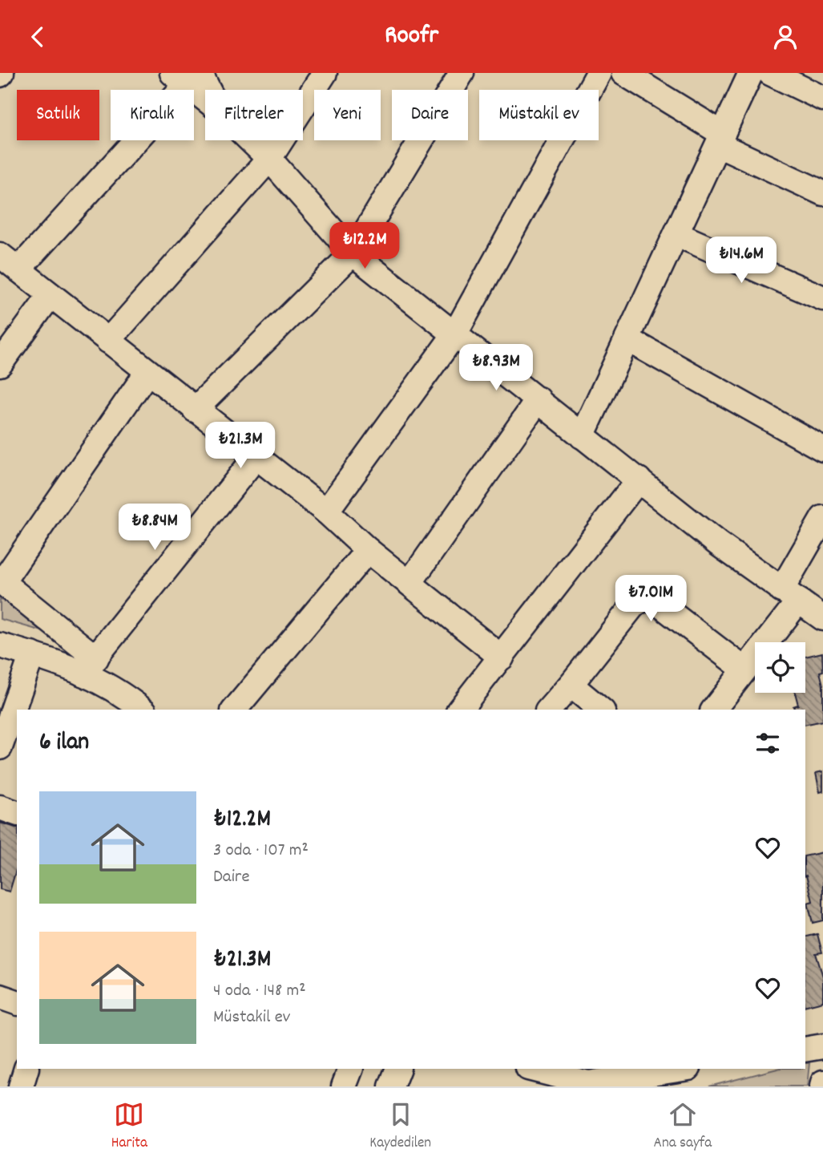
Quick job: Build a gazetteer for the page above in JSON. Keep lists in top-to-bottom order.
{
  "page": {
    "header": "Roofr",
    "chip": [
      "Satılık",
      "Kiralık",
      "Filtreler",
      "Yeni",
      "Daire",
      "Müstakil ev"
    ],
    "price": [
      "₺12.2M",
      "₺14.6M",
      "₺8.93M",
      "₺21.3M",
      "₺8.84M",
      "₺7.01M"
    ],
    "heading": "6 ilan",
    "list": [
      {
        "name": "₺12.2M",
        "note": "3 oda · 107 m² · Daire"
      },
      {
        "name": "₺21.3M",
        "note": "4 oda · 148 m² · Müstakil ev"
      }
    ],
    "tabs": ["Harita", "Kaydedilen", "Ana sayfa"]
  }
}
